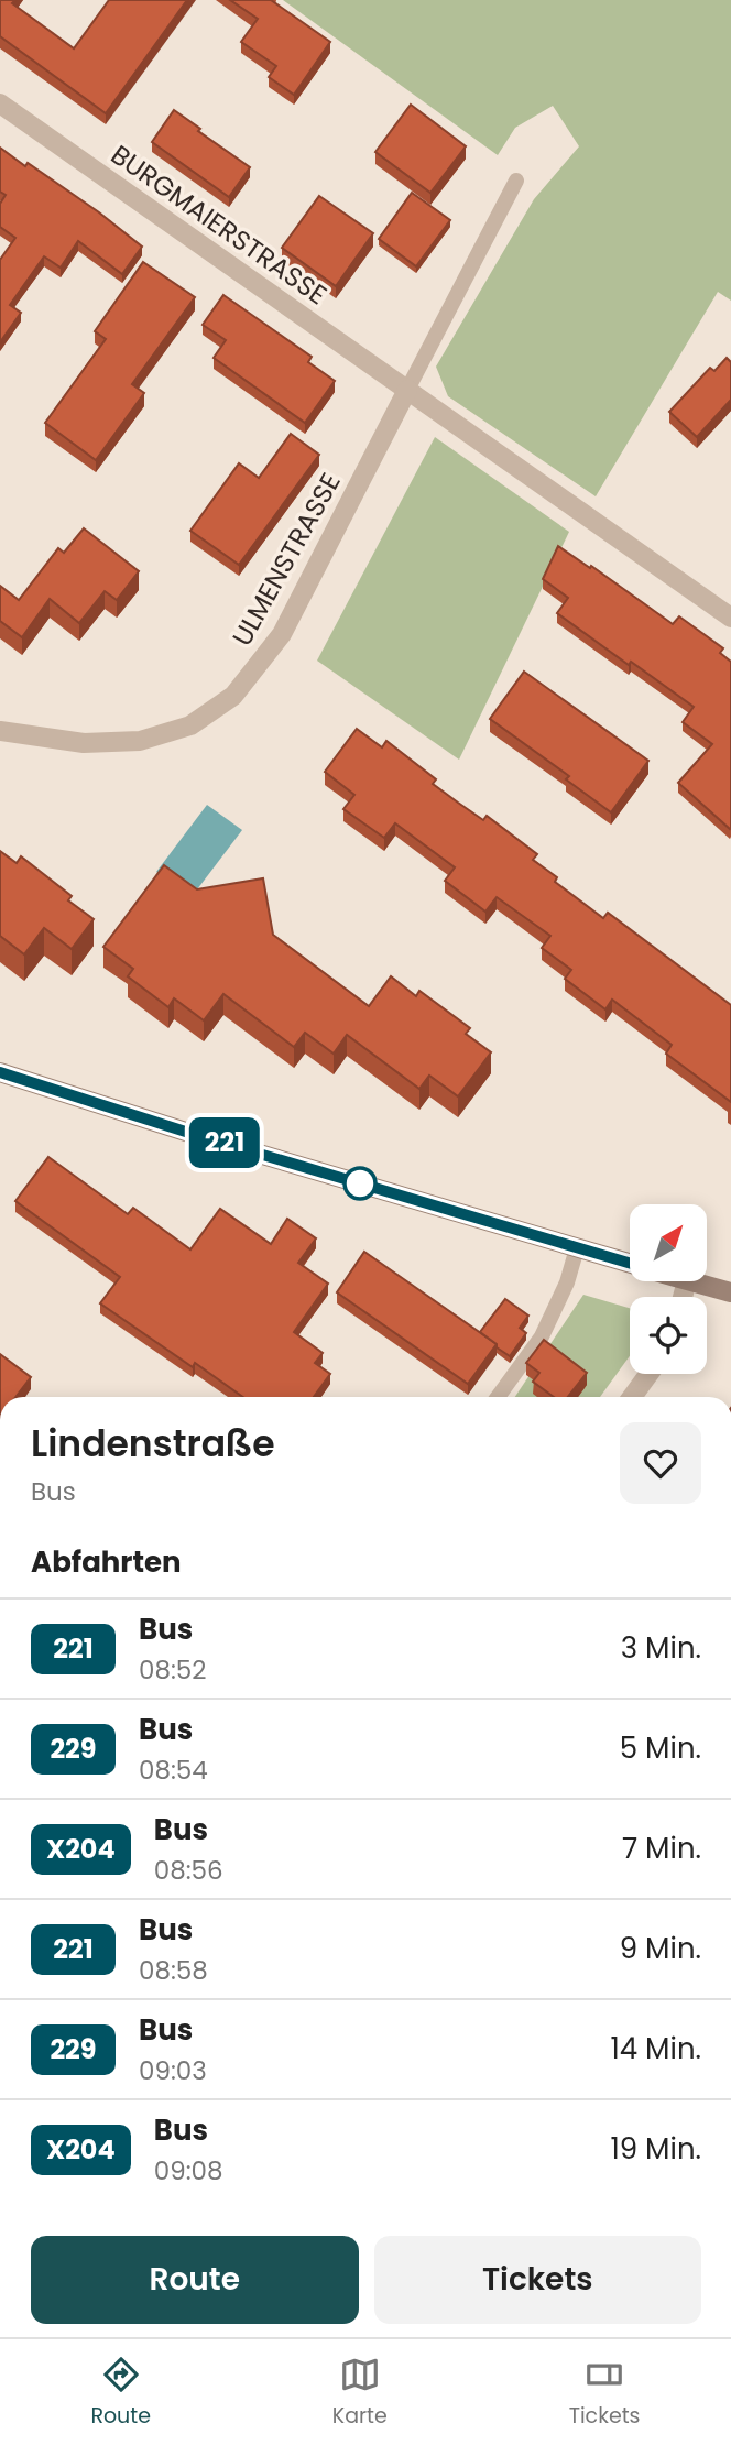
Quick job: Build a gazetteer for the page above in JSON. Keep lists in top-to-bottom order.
{
  "streets": {
    "street": ["BURGMAIERSTRASSE", "ULMENSTRASSE"]
  },
  "crossings": [
    ["BURGMAIERSTRASSE", "ULMENSTRASSE"]
  ],
  "lines": ["bus line 221"],
  "north": "top right",
  "page": {
    "on_map": "221",
    "heading": [
      ["Lindenstraße", "Bus"],
      "Abfahrten"
    ],
    "list": [
      {
        "mark": "221",
        "name": "Bus",
        "note": "08:52",
        "value": "3 Min."
      },
      {
        "mark": "229",
        "name": "Bus",
        "note": "08:54",
        "value": "5 Min."
      },
      {
        "mark": "X204",
        "name": "Bus",
        "note": "08:56",
        "value": "7 Min."
      },
      {
        "mark": "221",
        "name": "Bus",
        "note": "08:58",
        "value": "9 Min."
      },
      {
        "mark": "229",
        "name": "Bus",
        "note": "09:03",
        "value": "14 Min."
      },
      {
        "mark": "X204",
        "name": "Bus",
        "note": "09:08",
        "value": "19 Min."
      }
    ],
    "buttons": ["Route", "Tickets"],
    "tabs": ["Route", "Karte", "Tickets"]
  }
}
